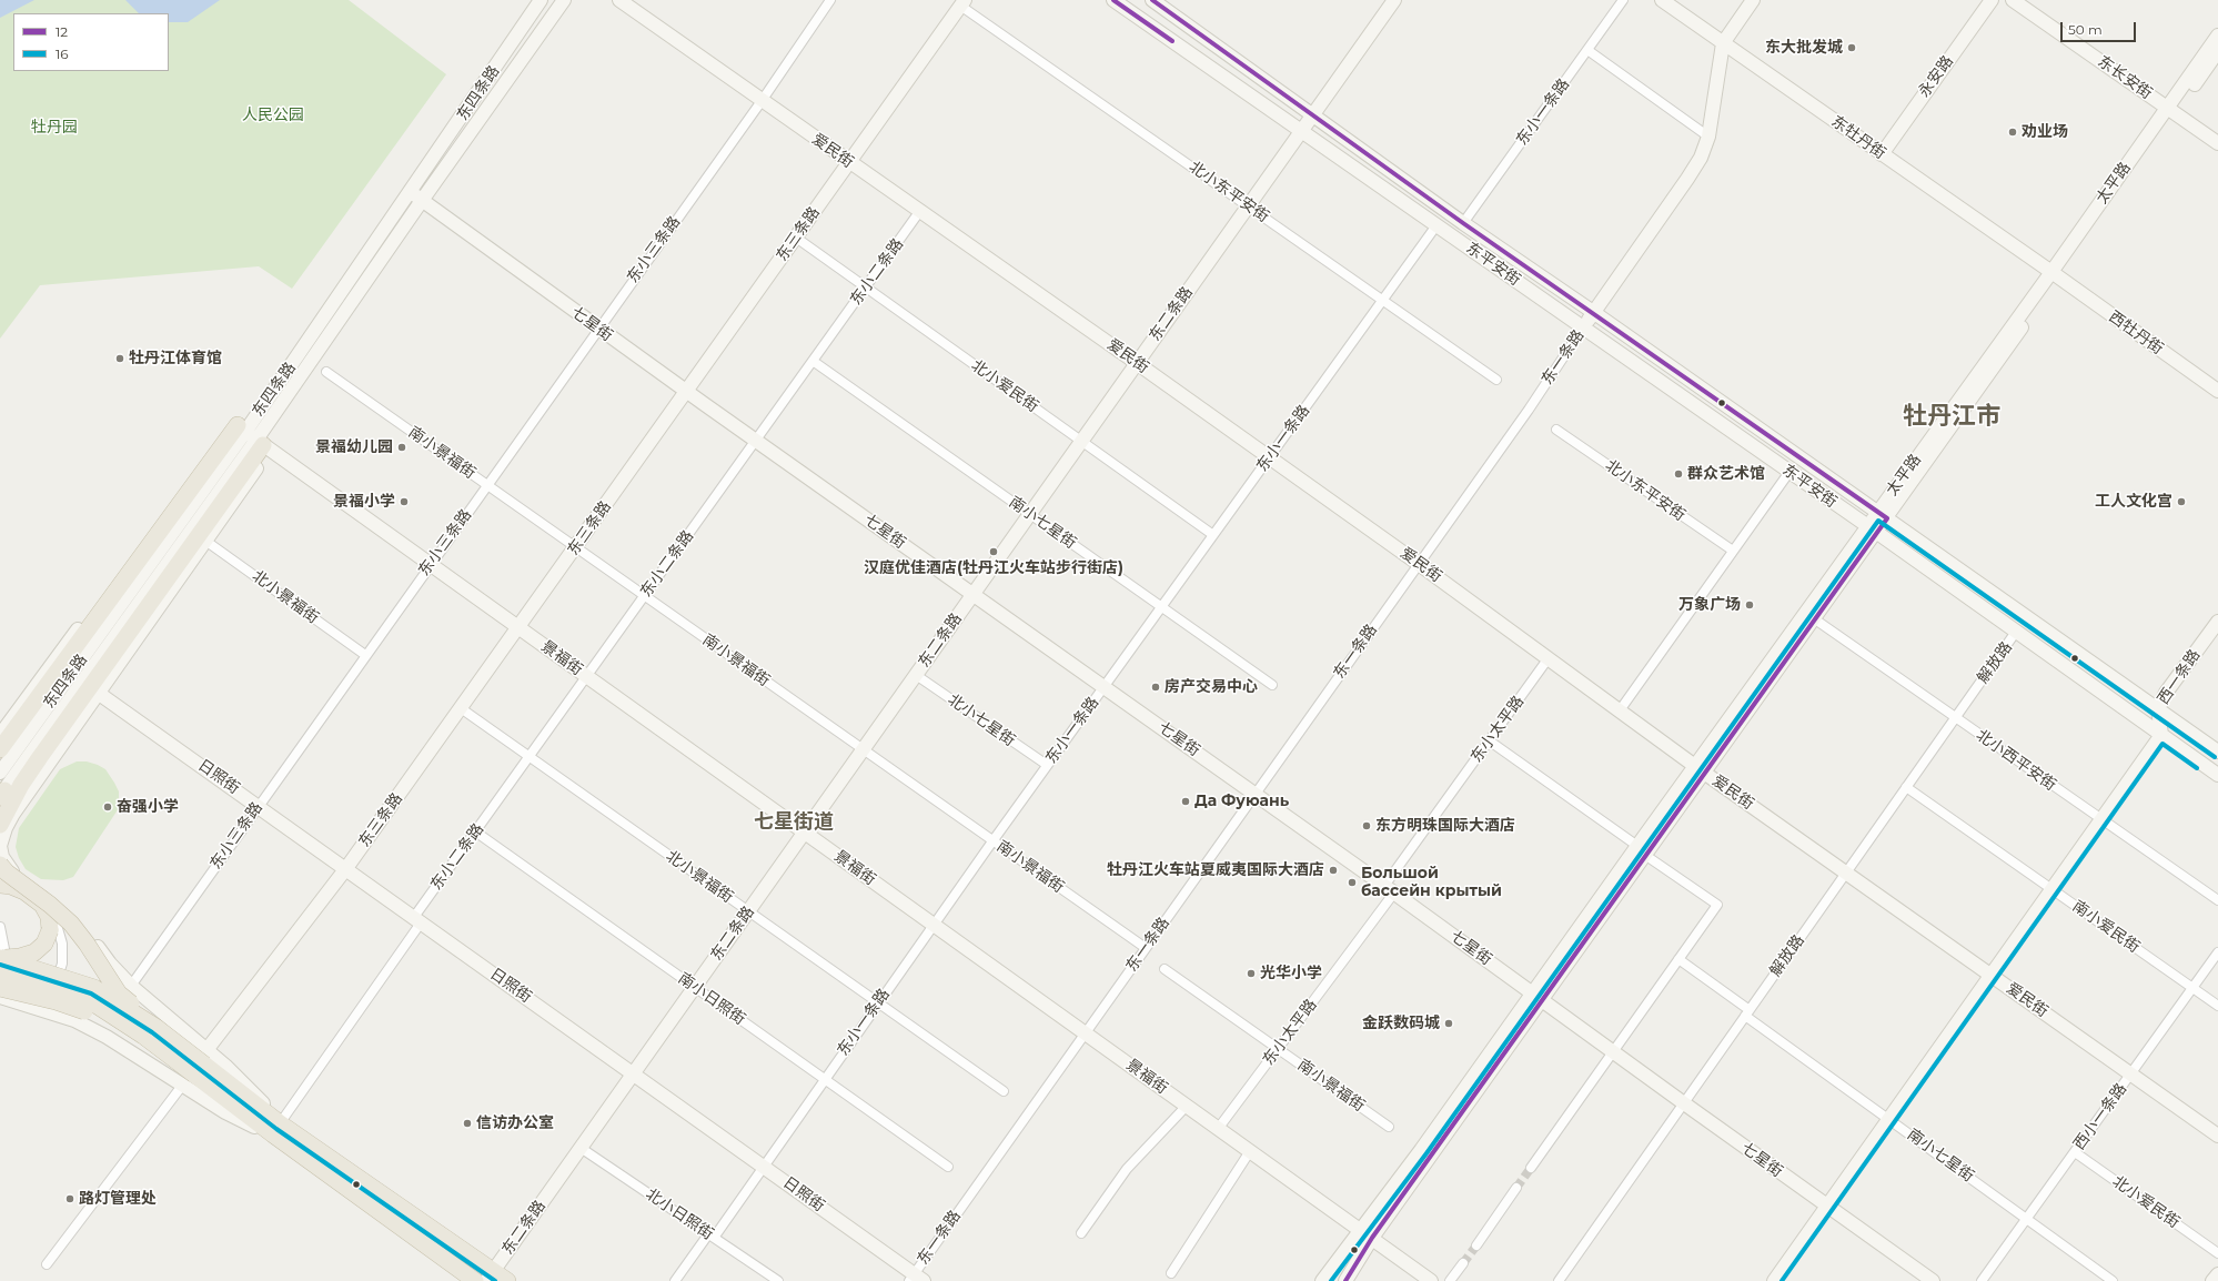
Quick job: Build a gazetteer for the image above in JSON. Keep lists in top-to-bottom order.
{
  "streets": {
    "street": [
      "永安路",
      "东长安街",
      "东四条路",
      "东小一条路",
      "东牡丹街",
      "爱民街",
      "太平路",
      "北小东平安街",
      "东三条路",
      "东小三条路",
      "东平安街",
      "东小二条路",
      "东二条路",
      "七星街",
      "西牡丹街",
      "东一条路",
      "北小爱民街",
      "南小景福街",
      "南小七星街",
      "北小景福街",
      "景福街",
      "解放路",
      "西一条路",
      "北小七星街",
      "东小太平路",
      "北小西平安街",
      "日照街",
      "南小爱民街",
      "南小日照街",
      "西小一条路",
      "北小日照街"
    ]
  },
  "crossings": [
    ["永安路", "东牡丹街"],
    ["东长安街", "太平路"],
    ["东四条路", "七星街"],
    ["东四条路", "景福街"],
    ["东小一条路", "爱民街"],
    ["东小一条路", "北小东平安街"],
    ["东小一条路", "东平安街"],
    ["东小一条路", "七星街"],
    ["东小一条路", "北小爱民街"],
    ["东小一条路", "南小景福街"],
    ["东小一条路", "南小七星街"],
    ["东小一条路", "北小景福街"],
    ["东小一条路", "景福街"],
    ["东小一条路", "北小七星街"],
    ["东小一条路", "日照街"],
    ["东小一条路", "南小日照街"],
    ["东小一条路", "北小日照街"],
    ["东牡丹街", "太平路"],
    ["东牡丹街", "西牡丹街"],
    ["东牡丹街", "东一条路"],
    ["爱民街", "太平路"],
    ["爱民街", "东三条路"],
    ["爱民街", "东小三条路"],
    ["爱民街", "东小二条路"],
    ["爱民街", "东二条路"],
    ["爱民街", "东一条路"],
    ["爱民街", "解放路"],
    ["爱民街", "东小太平路"],
    ["爱民街", "西小一条路"],
    ["太平路", "东平安街"],
    ["太平路", "七星街"],
    ["太平路", "西牡丹街"],
    ["太平路", "景福街"],
    ["太平路", "北小西平安街"],
    ["北小东平安街", "东三条路"],
    ["北小东平安街", "东二条路"],
    ["东三条路", "七星街"],
    ["东三条路", "北小爱民街"],
    ["东三条路", "南小景福街"],
    ["东三条路", "北小景福街"],
    ["东三条路", "景福街"],
    ["东三条路", "日照街"],
    ["东小三条路", "七星街"],
    ["东小三条路", "南小景福街"],
    ["东小三条路", "北小景福街"],
    ["东小三条路", "景福街"],
    ["东小三条路", "日照街"],
    ["东平安街", "东二条路"],
    ["东平安街", "东一条路"],
    ["东平安街", "解放路"],
    ["东平安街", "西一条路"],
    ["东小二条路", "七星街"],
    ["东小二条路", "北小爱民街"],
    ["东小二条路", "南小景福街"],
    ["东小二条路", "南小七星街"],
    ["东小二条路", "北小景福街"],
    ["东小二条路", "景福街"],
    ["东小二条路", "日照街"],
    ["东小二条路", "南小日照街"],
    ["东二条路", "七星街"],
    ["东二条路", "北小爱民街"],
    ["东二条路", "南小景福街"],
    ["东二条路", "南小七星街"],
    ["东二条路", "北小景福街"],
    ["东二条路", "景福街"],
    ["东二条路", "北小七星街"],
    ["东二条路", "日照街"],
    ["东二条路", "南小日照街"],
    ["东二条路", "北小日照街"],
    ["七星街", "东一条路"],
    ["七星街", "解放路"],
    ["七星街", "东小太平路"],
    ["东一条路", "南小景福街"],
    ["东一条路", "景福街"],
    ["东一条路", "日照街"],
    ["北小爱民街", "西小一条路"],
    ["南小景福街", "东小太平路"],
    ["南小七星街", "解放路"],
    ["南小七星街", "西小一条路"],
    ["景福街", "东小太平路"],
    ["解放路", "北小西平安街"],
    ["解放路", "南小爱民街"],
    ["南小爱民街", "西小一条路"]
  ],
  "districts": ["牡丹江市", "七星街道"],
  "parks": ["人民公园", "牡丹园"],
  "places": [
    "东大批发城",
    "劝业场",
    "牡丹江体育馆",
    "景福幼儿园",
    "群众艺术馆",
    "景福小学",
    "工人文化宫",
    "汉庭优佳酒店(牡丹江火车站步行街店)",
    "万象广场",
    "房产交易中心",
    "Да Фуюань",
    "奋强小学",
    "东方明珠国际大酒店",
    "牡丹江火车站夏威夷国际大酒店",
    "Большой бассейн крытый",
    "光华小学",
    "金跃数码城",
    "信访办公室",
    "路灯管理处"
  ],
  "lines": ["transit line 12", "transit line 16"],
  "legend": ["12", "16"],
  "scale_bar": "50 m"
}
